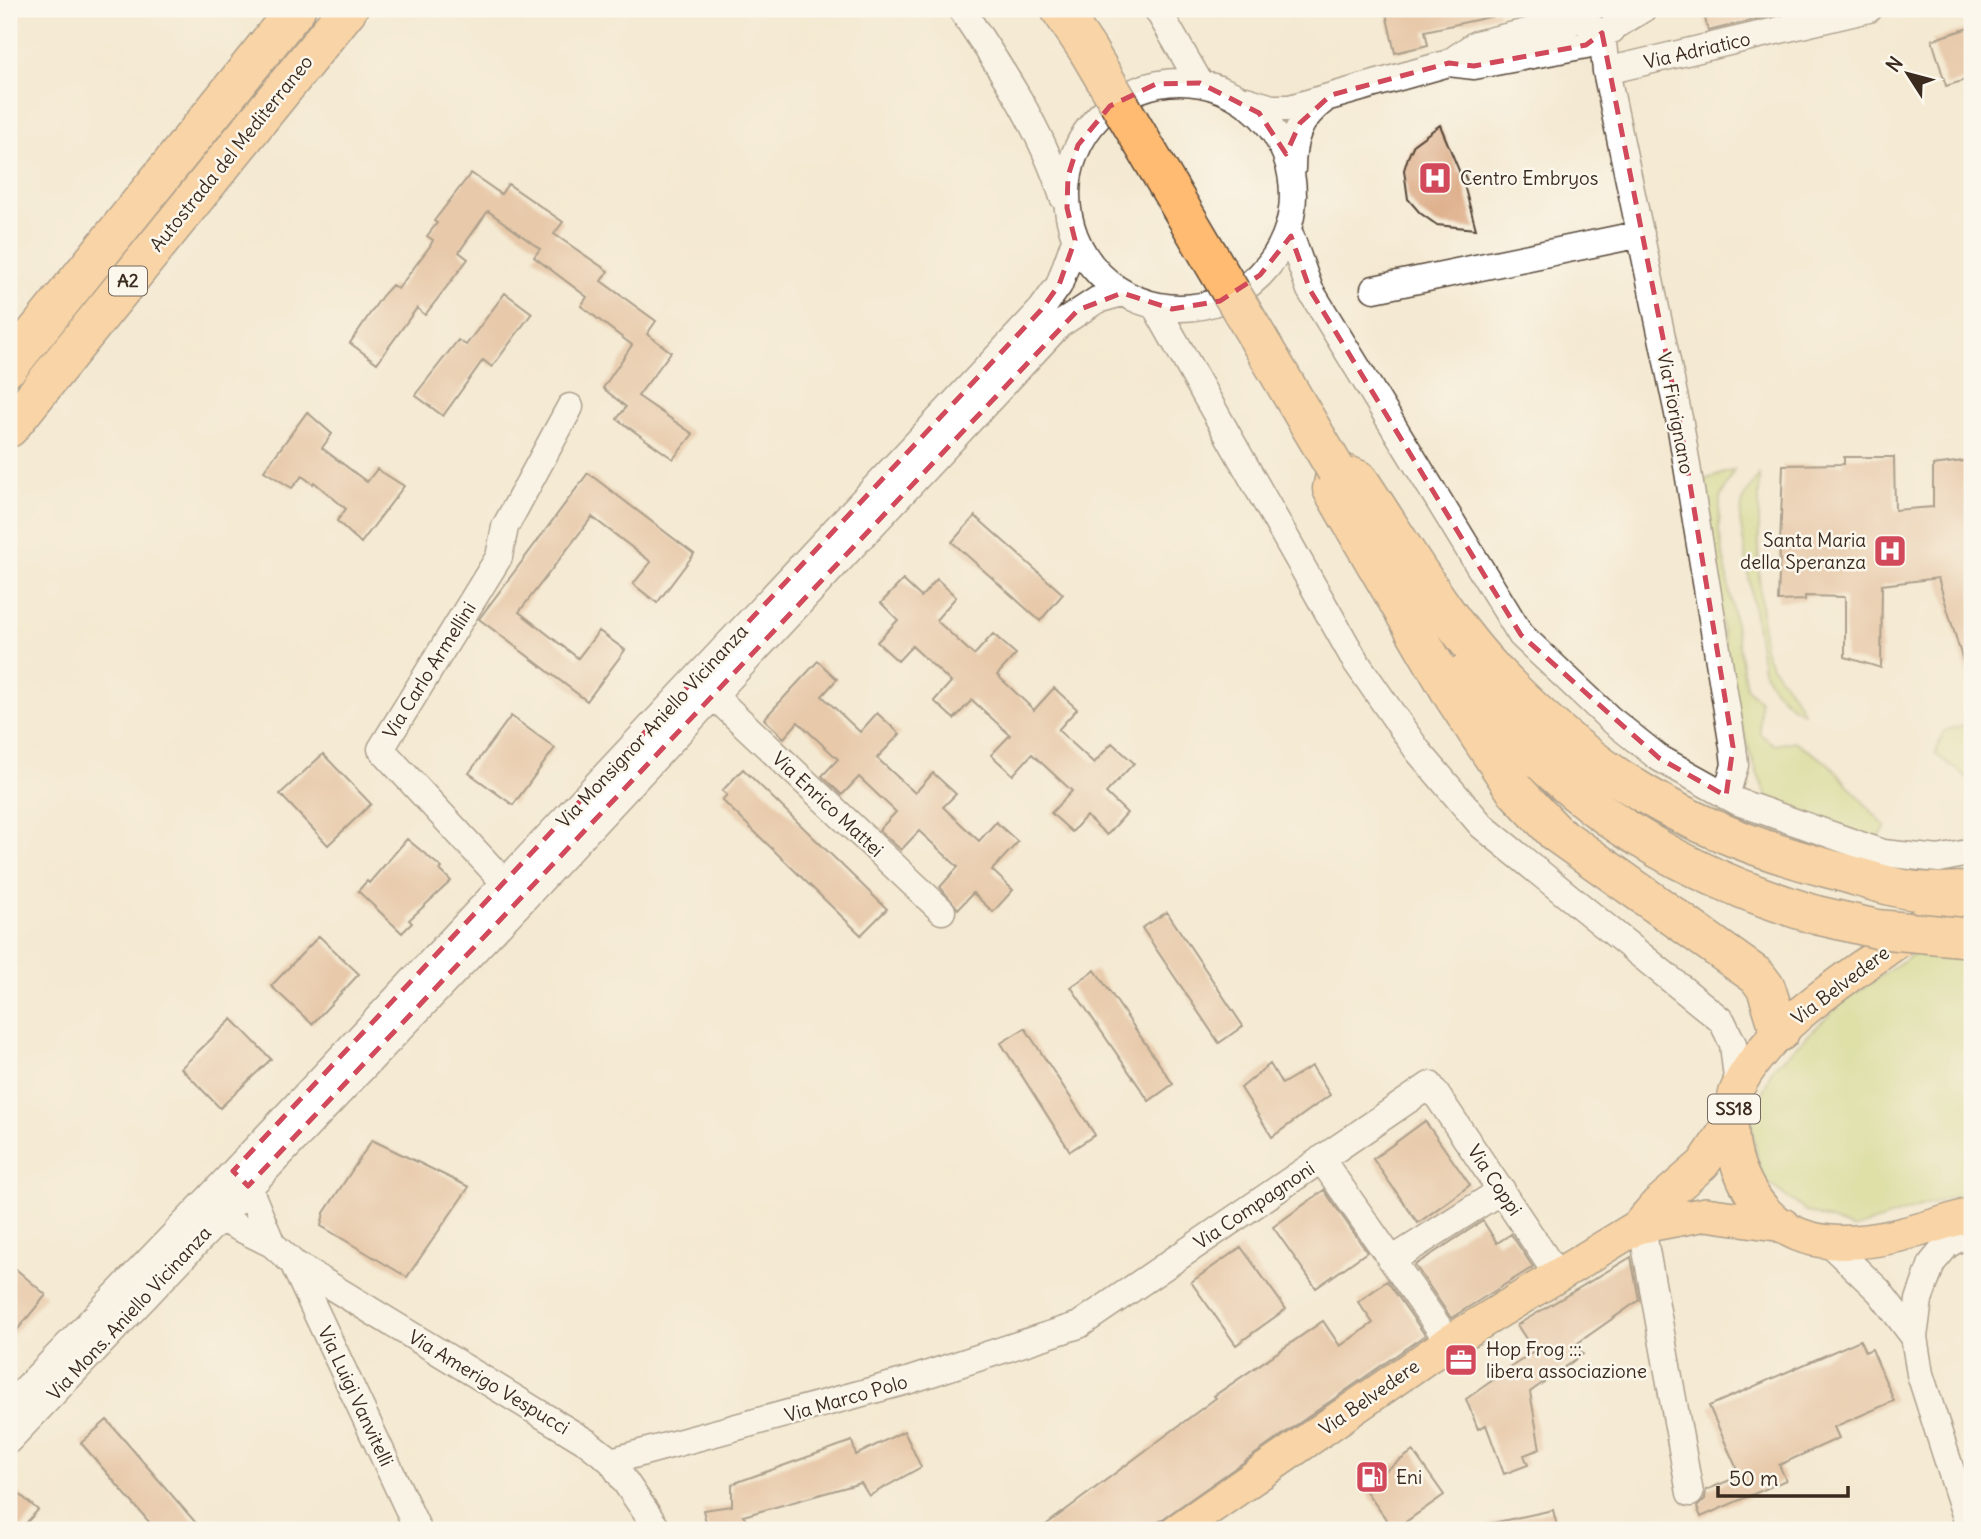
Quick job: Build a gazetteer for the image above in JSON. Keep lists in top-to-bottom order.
{
  "streets": {
    "highway": ["Autostrada del Mediterraneo", "A2"],
    "main road": ["Via Belvedere", "SS18"],
    "street": [
      "Via Adriatico",
      "Via Fiorignano",
      "Via Carlo Armellini",
      "Via Monsignor Aniello Vicinanza",
      "Via Enrico Mattei",
      "Via Coppi",
      "Via Compagnoni",
      "Via Mons. Aniello Vicinanza",
      "Via Amerigo Vespucci",
      "Via Luigi Vanvitelli",
      "Via Marco Polo"
    ]
  },
  "crossings": [
    ["Via Adriatico", "Via Fiorignano"],
    ["Via Carlo Armellini", "Via Monsignor Aniello Vicinanza"],
    ["Via Monsignor Aniello Vicinanza", "Via Enrico Mattei"],
    ["Via Monsignor Aniello Vicinanza", "Via Mons. Aniello Vicinanza"],
    ["Via Belvedere", "SS18"],
    ["Via Belvedere", "Via Coppi"],
    ["Via Coppi", "Via Compagnoni"],
    ["Via Compagnoni", "Via Marco Polo"],
    ["Via Amerigo Vespucci", "Via Luigi Vanvitelli"],
    ["Via Amerigo Vespucci", "Via Marco Polo"]
  ],
  "places": {
    "hospital": ["Centro Embryos", "Santa Maria della Speranza"],
    "office": ["Hop Frog ::: libera associazione"],
    "fuel station": ["Eni"]
  },
  "scale_bar": "50 m",
  "north": "top left"
}
